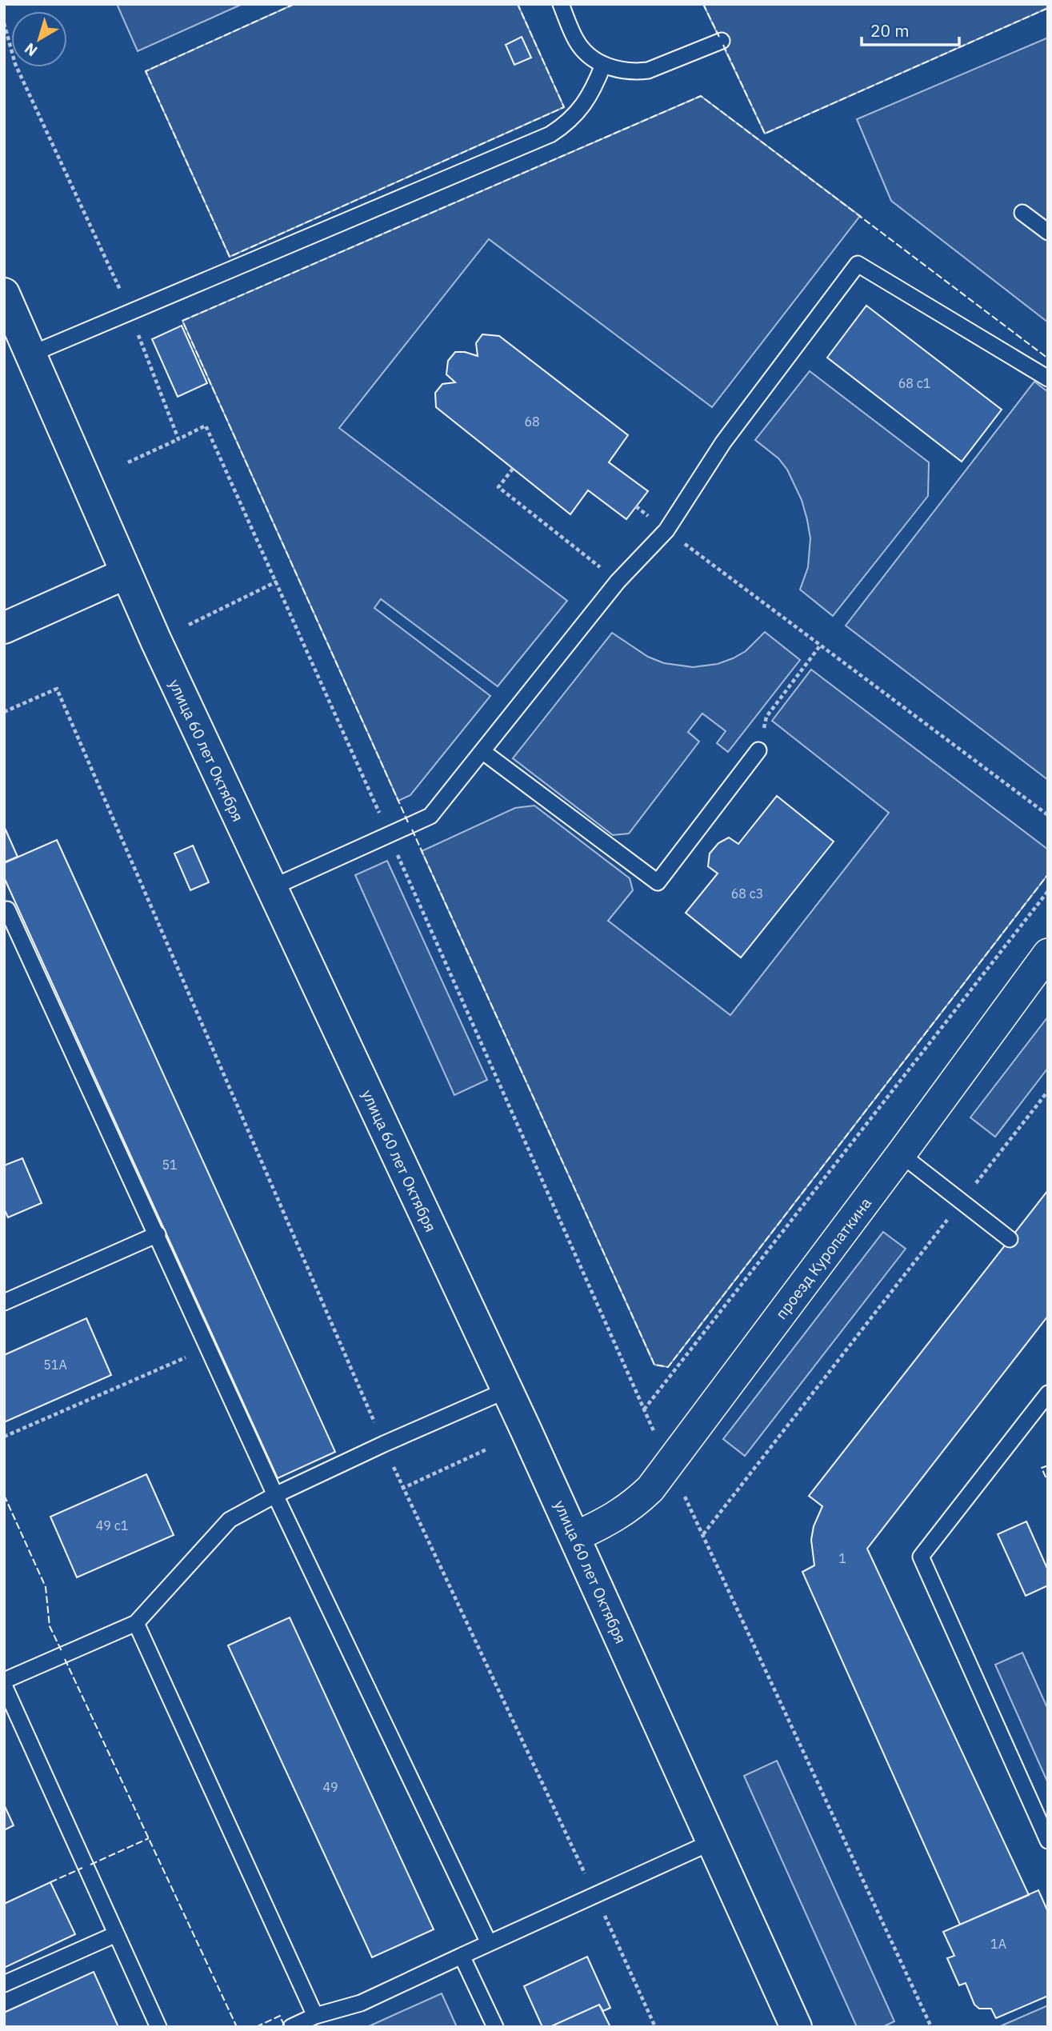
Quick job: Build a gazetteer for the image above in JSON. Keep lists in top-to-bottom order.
{
  "streets": {
    "main road": ["улица 60 лет Октября"],
    "street": ["проезд Куропаткина"]
  },
  "crossings": [
    ["улица 60 лет Октября", "проезд Куропаткина"]
  ],
  "house_numbers": [
    "68 с1",
    "68",
    "68 с3",
    "51",
    "51А",
    "49 с1",
    "1",
    "49",
    "1А"
  ],
  "scale_bar": "20 m",
  "north": "bottom left"
}
